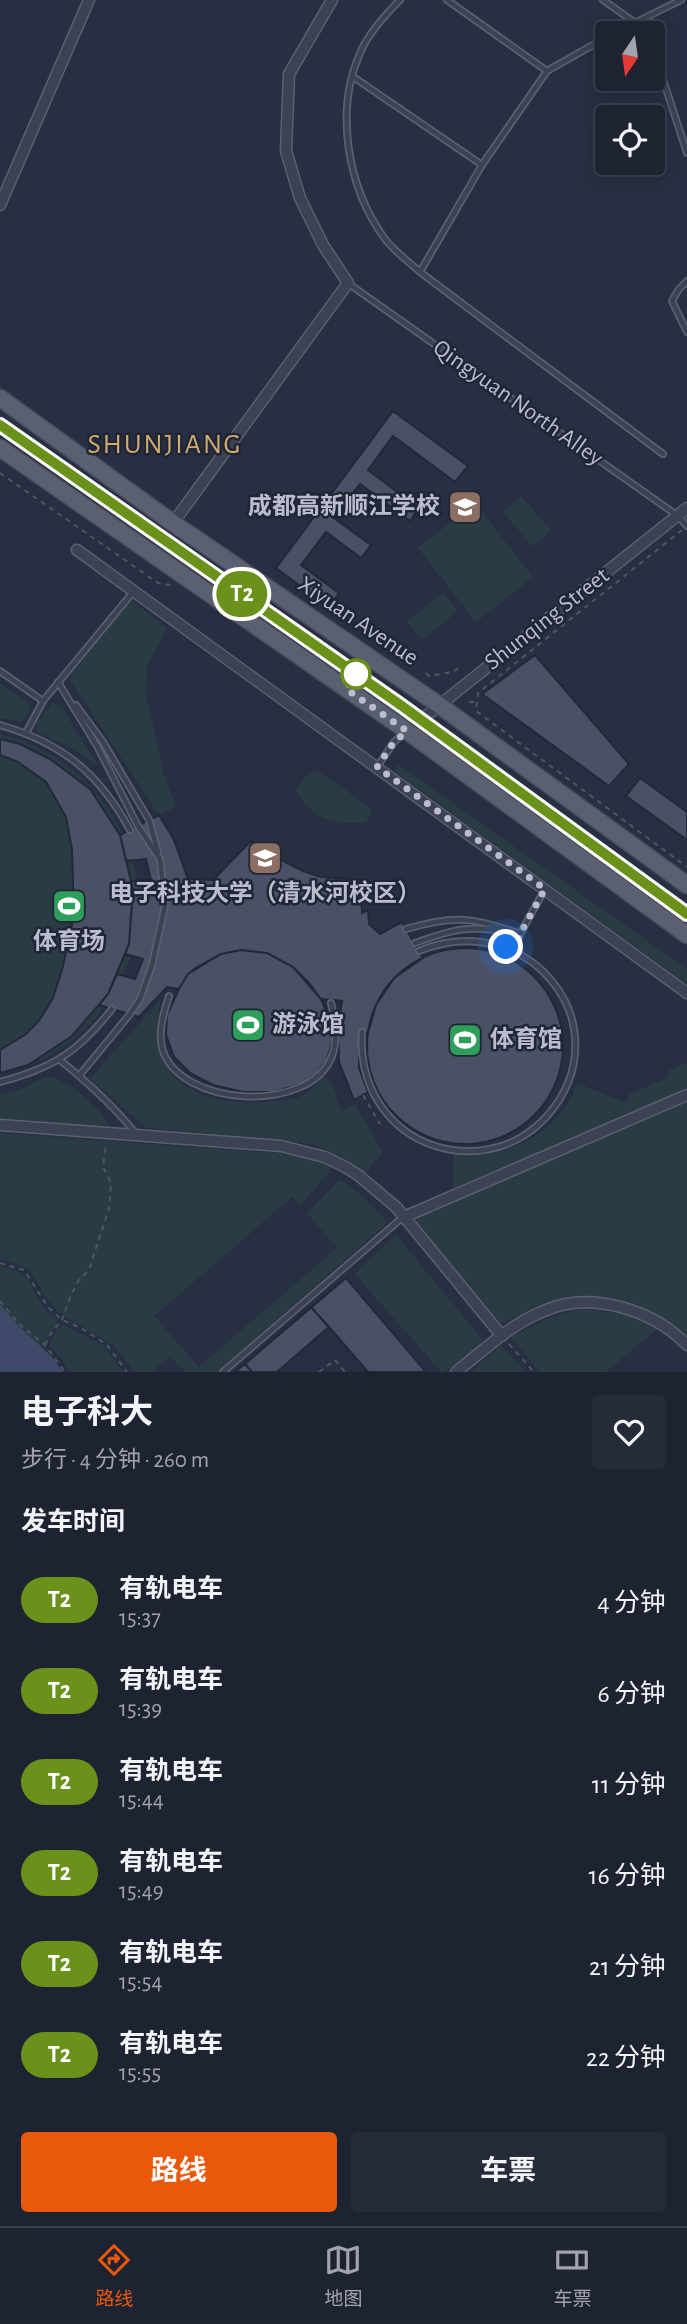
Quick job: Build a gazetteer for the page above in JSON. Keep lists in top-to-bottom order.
{
  "streets": {
    "main road": ["Xiyuan Avenue"],
    "street": ["Shunqing Street"],
    "lane": ["Qingyuan North Alley"]
  },
  "crossings": [
    ["Qingyuan North Alley", "Shunqing Street"],
    ["Shunqing Street", "Xiyuan Avenue"]
  ],
  "districts": ["SHUNJIANG"],
  "places": {
    "school or university": ["成都高新顺江学校", "电子科技大学（清水河校区）"],
    "sports": ["体育场", "游泳馆", "体育馆"]
  },
  "lines": ["tram line T2"],
  "north": "bottom",
  "page": {
    "on_map": "T2",
    "heading": [
      ["电子科大", "步行 · 4 分钟 · 260 m"],
      "发车时间"
    ],
    "list": [
      {
        "mark": "T2",
        "name": "有轨电车",
        "note": "15:37",
        "value": "4 分钟"
      },
      {
        "mark": "T2",
        "name": "有轨电车",
        "note": "15:39",
        "value": "6 分钟"
      },
      {
        "mark": "T2",
        "name": "有轨电车",
        "note": "15:44",
        "value": "11 分钟"
      },
      {
        "mark": "T2",
        "name": "有轨电车",
        "note": "15:49",
        "value": "16 分钟"
      },
      {
        "mark": "T2",
        "name": "有轨电车",
        "note": "15:54",
        "value": "21 分钟"
      },
      {
        "mark": "T2",
        "name": "有轨电车",
        "note": "15:55",
        "value": "22 分钟"
      }
    ],
    "buttons": ["路线", "车票"],
    "tabs": ["路线", "地图", "车票"]
  }
}
